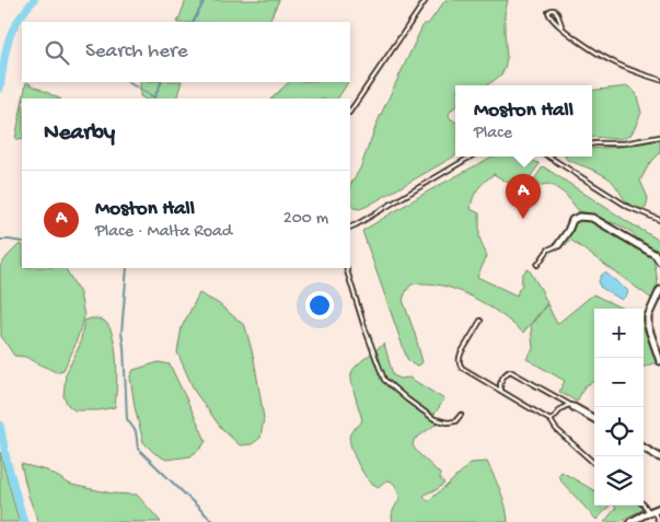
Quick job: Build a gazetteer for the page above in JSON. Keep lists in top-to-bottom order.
{
  "page": {
    "search": "Search here",
    "popup": ["Moston Hall", "Place"],
    "heading": "Nearby",
    "list": [
      {
        "mark": "A",
        "name": "Moston Hall",
        "note": "Place · Malta Road",
        "value": "200 m"
      }
    ],
    "pins": "A",
    "map_buttons": ["+", "−"]
  }
}
